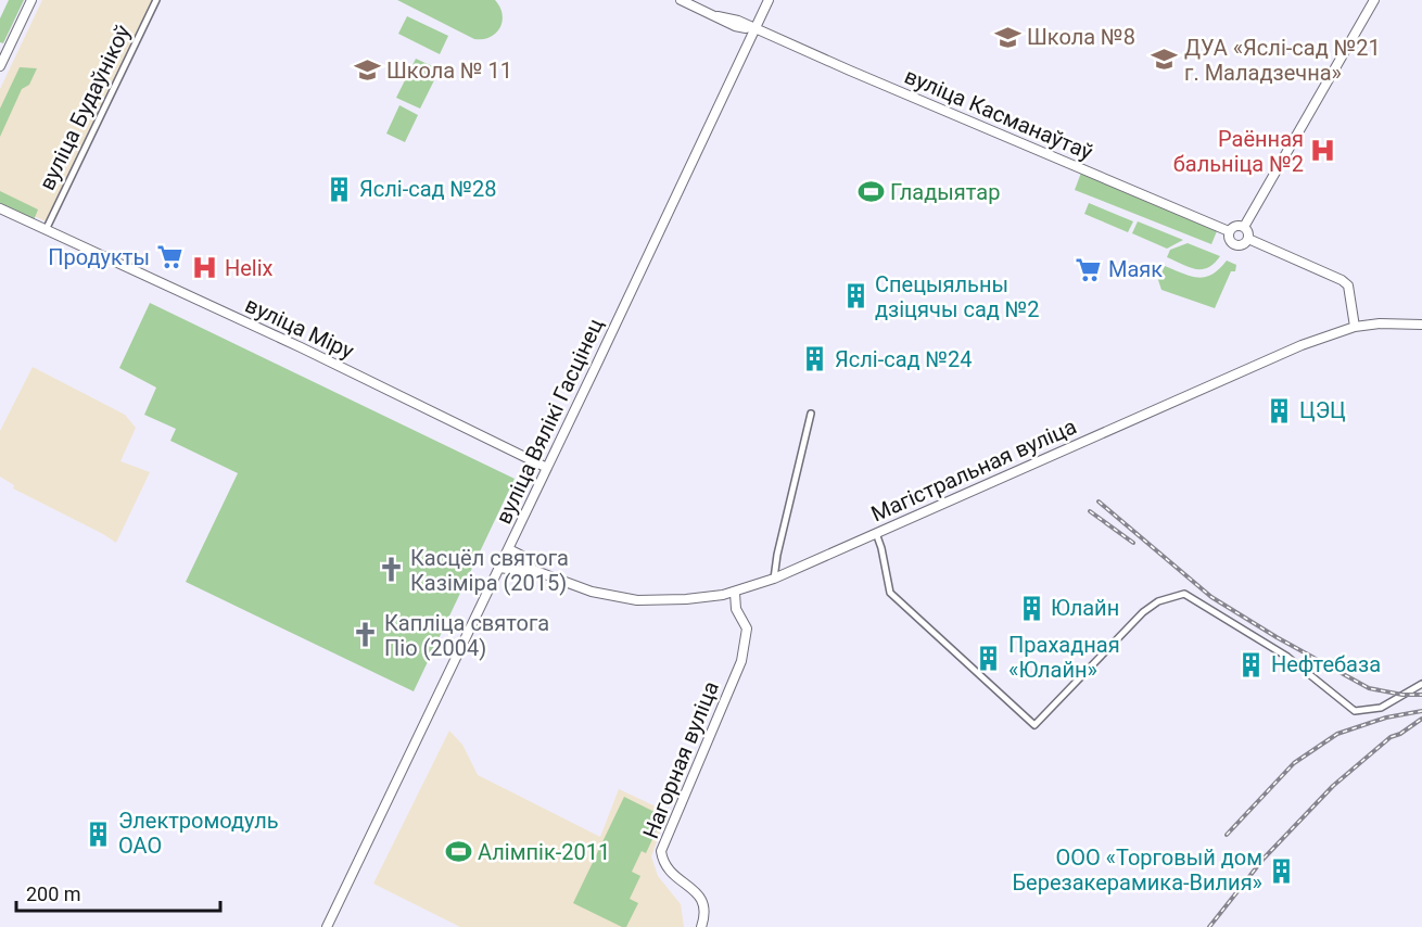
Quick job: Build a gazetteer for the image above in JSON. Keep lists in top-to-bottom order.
{
  "streets": {
    "main road": [
      "вуліца Касманаўтаў",
      "вуліца Міру",
      "вуліца Вялікі Гасцінец",
      "Магістральная вуліца",
      "Нагорная вуліца"
    ],
    "street": ["вуліца Будаўнікоў"]
  },
  "crossings": [
    ["вуліца Будаўнікоў", "вуліца Міру"],
    ["вуліца Касманаўтаў", "вуліца Вялікі Гасцінец"],
    ["вуліца Міру", "вуліца Вялікі Гасцінец"],
    ["Магістральная вуліца", "Нагорная вуліца"]
  ],
  "places": {
    "school or university": ["Школа №8", "ДУА «Яслі-сад №21 г. Маладзечна»", "Школа № 11"],
    "hospital": ["Раённая бальніца №2", "Helix"],
    "building": [
      "Яслі-сад №28",
      "Спецыяльны дзіцячы сад №2",
      "Яслі-сад №24",
      "ЦЭЦ",
      "Юлайн",
      "Прахадная «Юлайн»",
      "Нефтебаза",
      "Электромодуль ОАО",
      "ООО «Торговый дом Березакерамика-Вилия»"
    ],
    "sports": ["Гладыятар", "Алімпік-2011"],
    "supermarket": ["Продукты", "Маяк"],
    "church": ["Касцёл святога Казіміра (2015)", "Капліца святога Піо (2004)"]
  },
  "scale_bar": "200 m"
}
